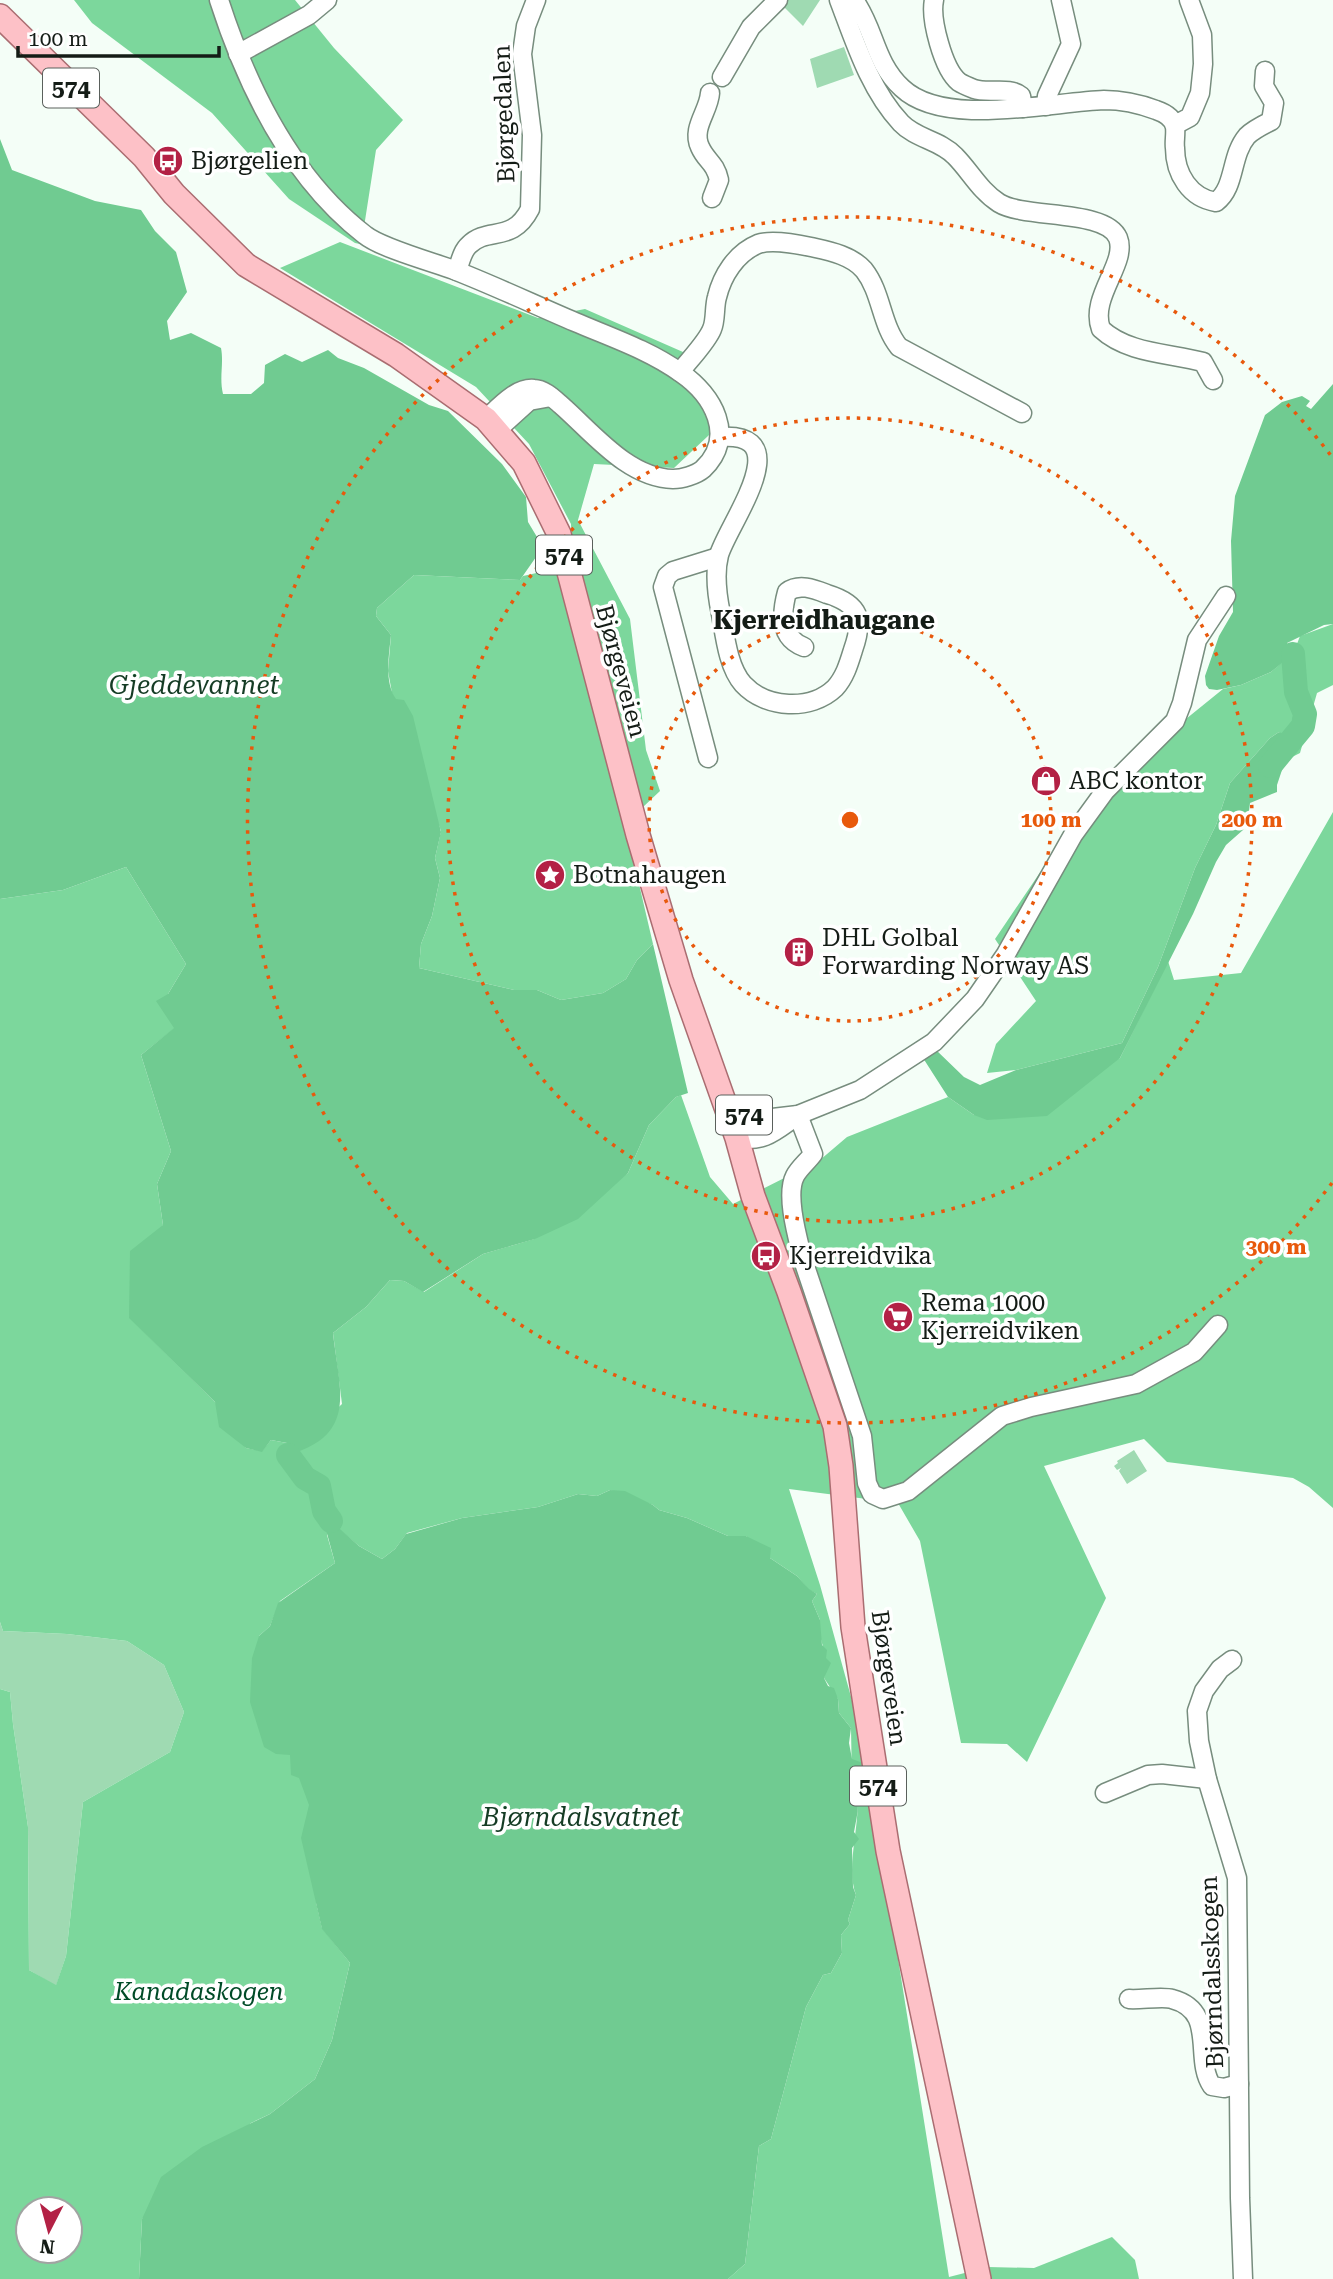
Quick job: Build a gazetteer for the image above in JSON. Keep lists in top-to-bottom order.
{
  "streets": {
    "main road": ["574", "Bjørgeveien"],
    "street": ["Bjørgedalen", "Bjørndalsskogen"]
  },
  "districts": ["Kjerreidhaugane"],
  "water": ["Gjeddevannet", "Bjørndalsvatnet"],
  "parks": ["Kanadaskogen"],
  "places": {
    "bus stop": ["Bjørgelien", "Kjerreidvika"],
    "shop": ["ABC kontor"],
    "place": ["Botnahaugen"],
    "building": ["DHL Golbal Forwarding Norway AS"],
    "supermarket": ["Rema 1000 Kjerreidviken"]
  },
  "scale_bar": "100 m",
  "north": "bottom",
  "rings": ["100 m", "200 m", "300 m"]
}
